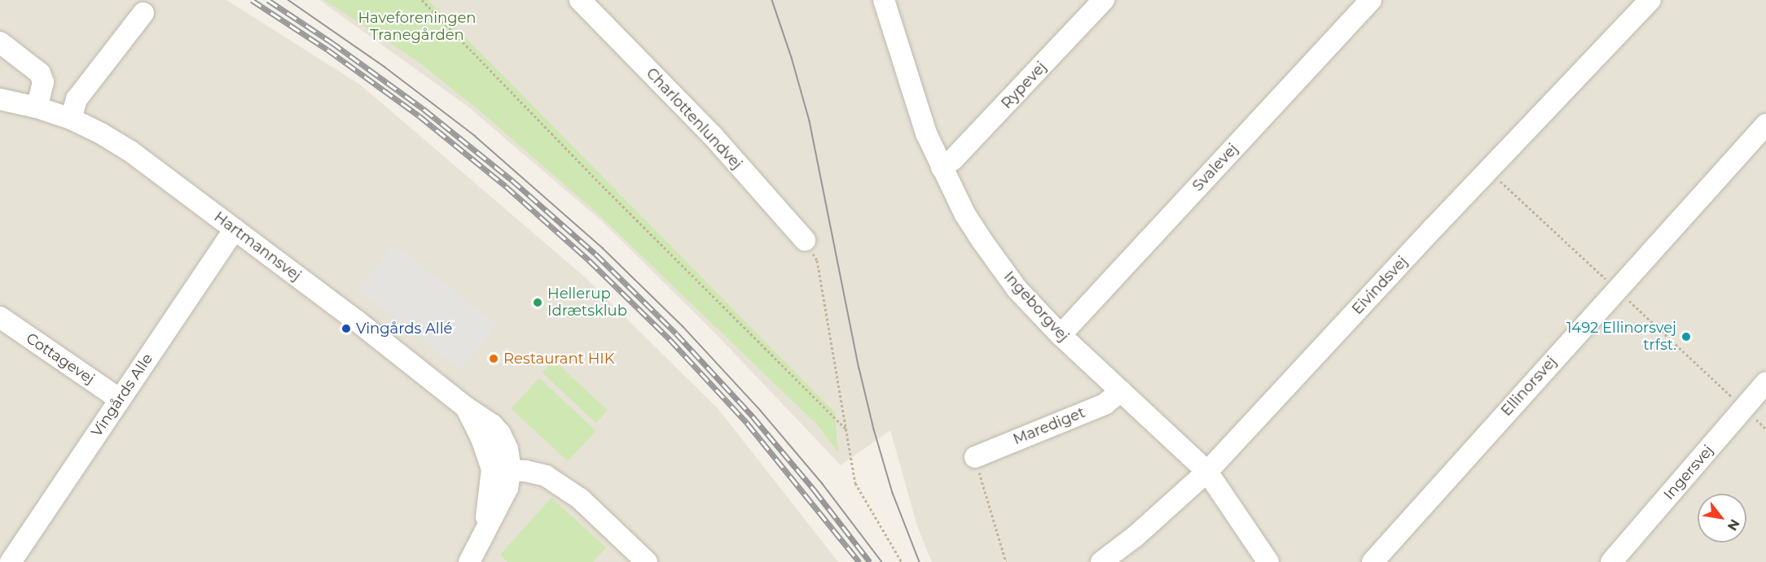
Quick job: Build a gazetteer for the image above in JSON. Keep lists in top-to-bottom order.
{
  "streets": {
    "street": [
      "Rypevej",
      "Charlottenlundvej",
      "Svalevej",
      "Hartmannsvej",
      "Eivindsvej",
      "Ingeborgvej",
      "Cottagevej",
      "Ellinorsvej",
      "Vingårds Alle",
      "Marediget",
      "Ingersvej"
    ]
  },
  "crossings": [
    ["Rypevej", "Ingeborgvej"],
    ["Svalevej", "Ingeborgvej"],
    ["Hartmannsvej", "Vingårds Alle"],
    ["Eivindsvej", "Ingeborgvej"],
    ["Ingeborgvej", "Marediget"],
    ["Cottagevej", "Vingårds Alle"]
  ],
  "parks": ["Haveforeningen Tranegården"],
  "places": [
    "Hellerup Idrætsklub",
    "Vingårds Allé",
    "1492 Ellinorsvej trfst.",
    "Restaurant HIK"
  ],
  "north": "bottom right"
}
